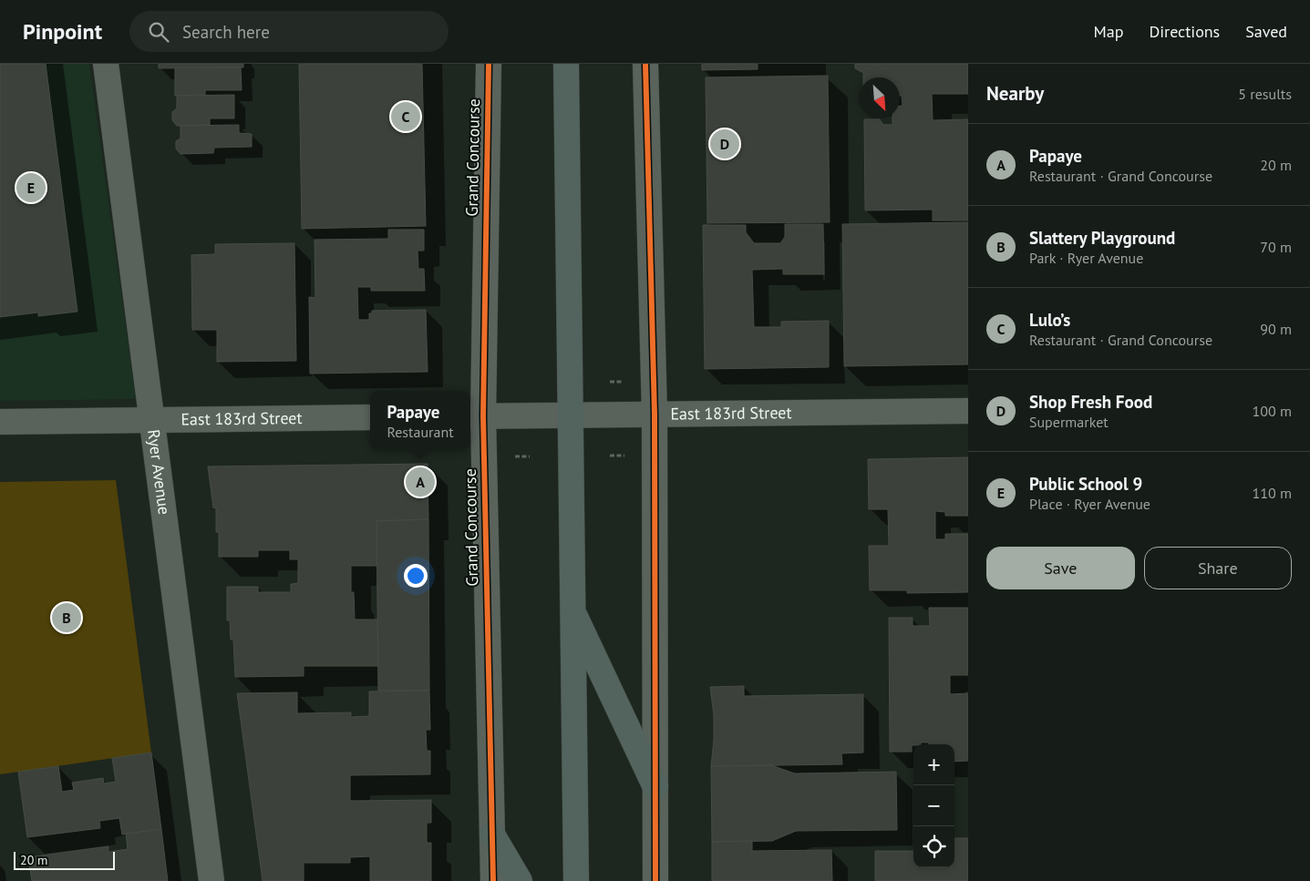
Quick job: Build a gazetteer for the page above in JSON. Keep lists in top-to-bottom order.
{
  "streets": {
    "street": ["Grand Concourse", "East 183rd Street", "Ryer Avenue"]
  },
  "crossings": [
    ["Grand Concourse", "East 183rd Street"],
    ["East 183rd Street", "Ryer Avenue"]
  ],
  "scale_bar": "20 m",
  "north": "bottom right",
  "page": {
    "header": "Pinpoint",
    "search": "Search here",
    "nav": ["Map", "Directions", "Saved"],
    "heading": ["Nearby", "5 results"],
    "pins": [
      "C",
      "D",
      "E",
      "A",
      "B"
    ],
    "list": [
      {
        "mark": "A",
        "name": "Papaye",
        "note": "Restaurant · Grand Concourse",
        "value": "20 m"
      },
      {
        "mark": "B",
        "name": "Slattery Playground",
        "note": "Park · Ryer Avenue",
        "value": "70 m"
      },
      {
        "mark": "C",
        "name": "Lulo’s",
        "note": "Restaurant · Grand Concourse",
        "value": "90 m"
      },
      {
        "mark": "D",
        "name": "Shop Fresh Food",
        "note": "Supermarket",
        "value": "100 m"
      },
      {
        "mark": "E",
        "name": "Public School 9",
        "note": "Place · Ryer Avenue",
        "value": "110 m"
      }
    ],
    "popup": ["Papaye", "Restaurant"],
    "buttons": ["Save", "Share"],
    "map_buttons": ["+", "−"],
    "scale": "20 m"
  }
}
